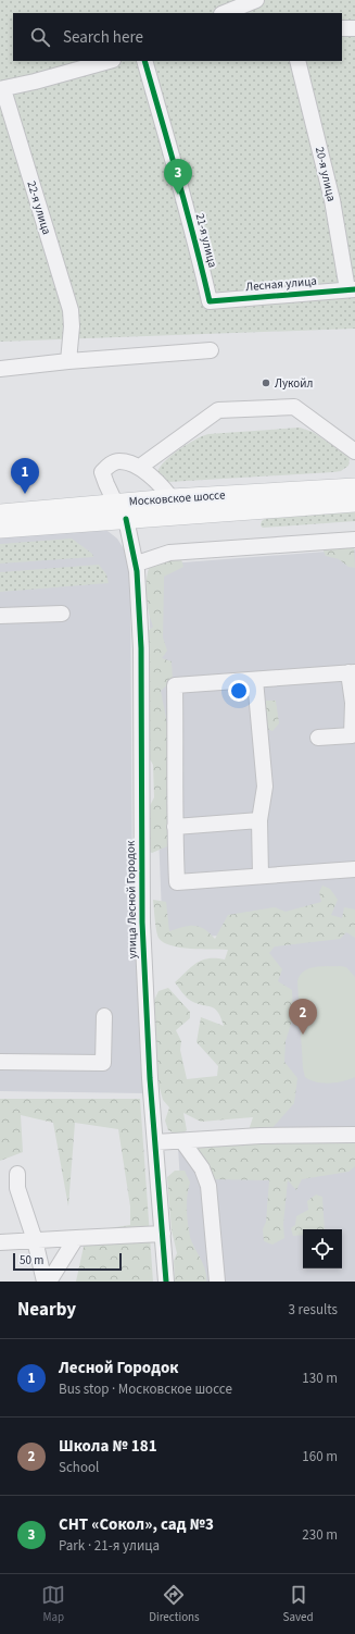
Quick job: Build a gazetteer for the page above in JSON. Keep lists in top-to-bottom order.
{
  "streets": {
    "main road": ["Московское шоссе", "улица Лесной Городок"],
    "street": [
      "20-я улица",
      "22-я улица",
      "21-я улица",
      "Лесная улица"
    ]
  },
  "crossings": [
    ["20-я улица", "Лесная улица"],
    ["21-я улица", "Лесная улица"],
    ["Московское шоссе", "улица Лесной Городок"]
  ],
  "places": ["Лукойл"],
  "scale_bar": "50 m",
  "page": {
    "search": "Search here",
    "pins": ["3", "1", "2"],
    "scale": "50 m",
    "heading": ["Nearby", "3 results"],
    "list": [
      {
        "mark": "1",
        "name": "Лесной Городок",
        "note": "Bus stop · Московское шоссе",
        "value": "130 m"
      },
      {
        "mark": "2",
        "name": "Школа № 181",
        "note": "School",
        "value": "160 m"
      },
      {
        "mark": "3",
        "name": "СНТ «Сокол», сад №3",
        "note": "Park · 21-я улица",
        "value": "230 m"
      }
    ],
    "nav": ["Map", "Directions", "Saved"]
  }
}
